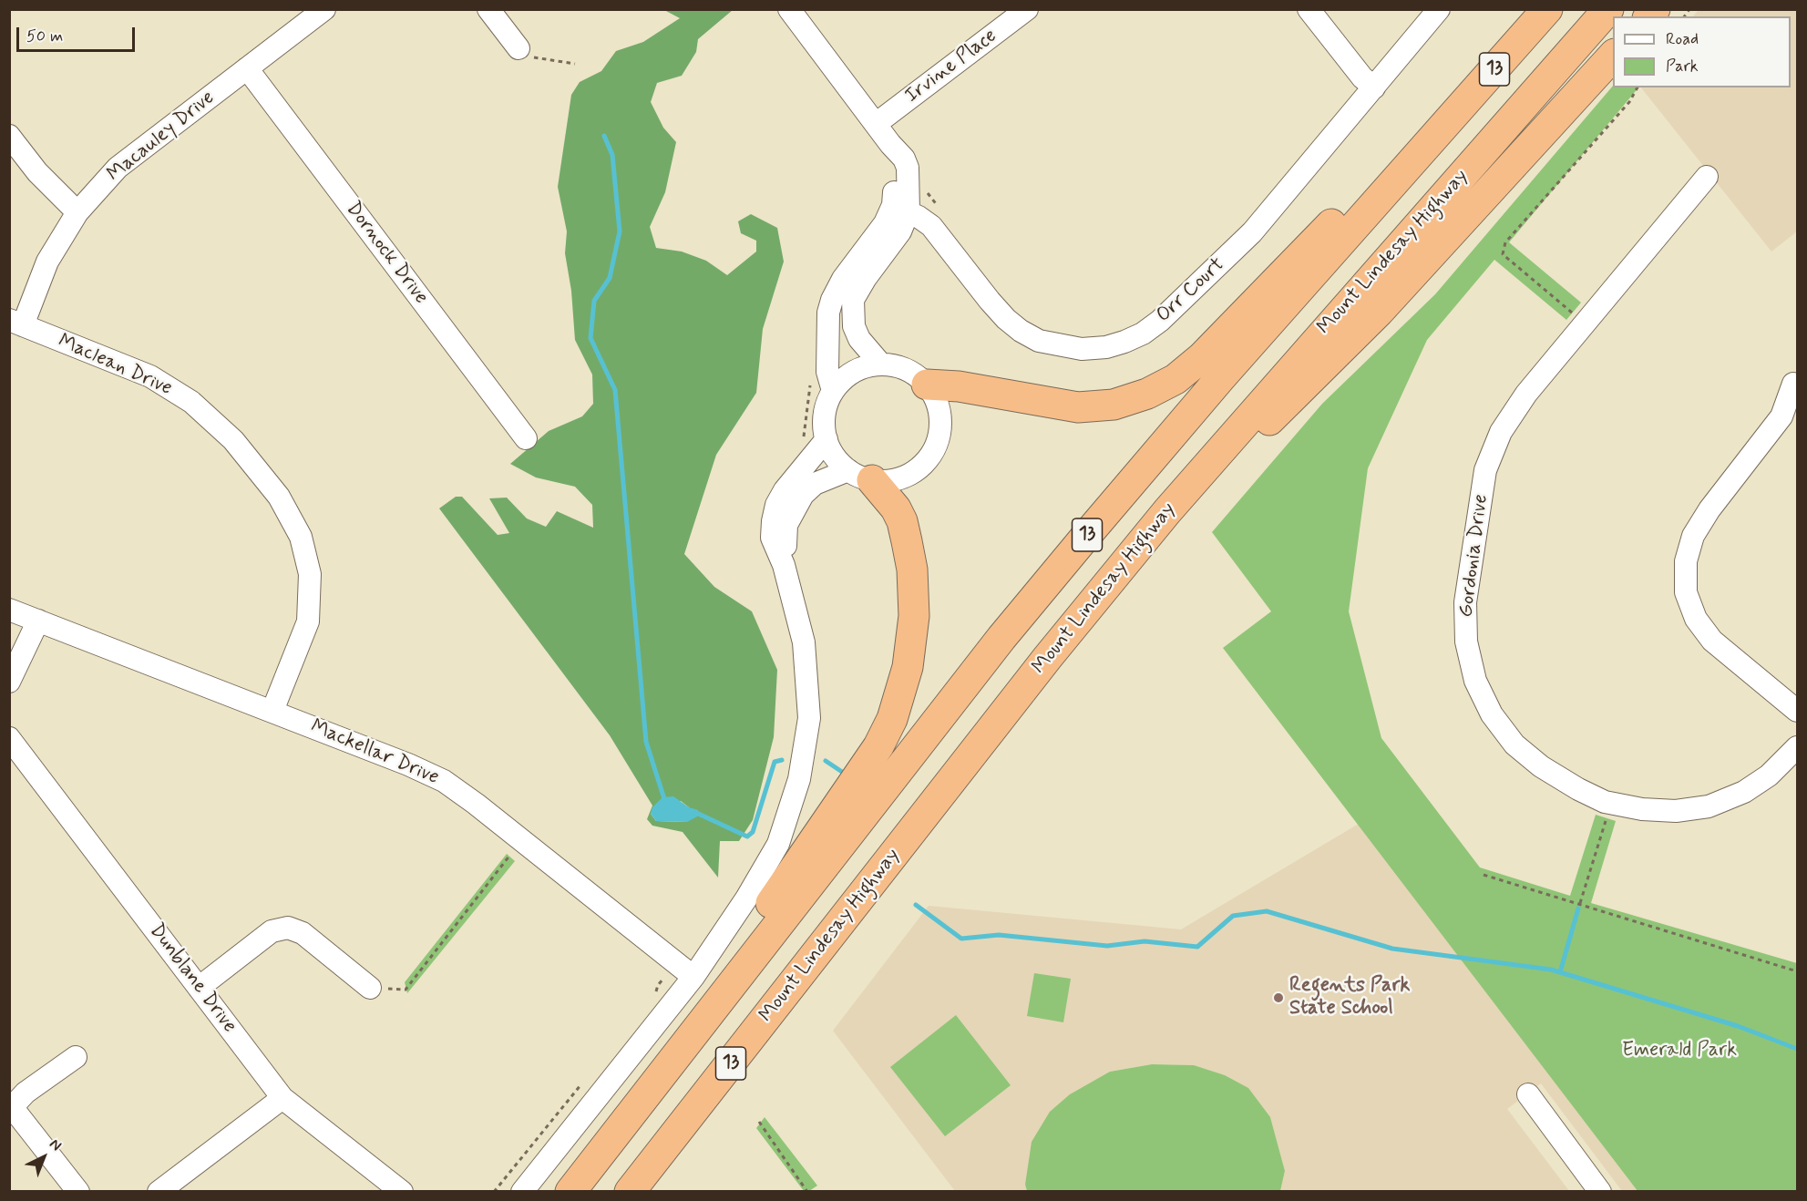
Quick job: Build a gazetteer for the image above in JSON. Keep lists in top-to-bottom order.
{
  "streets": {
    "highway": ["13", "Mount Lindesay Highway"],
    "street": [
      "Irvine Place",
      "Macauley Drive",
      "Dornock Drive",
      "Orr Court",
      "Maclean Drive",
      "Gordonia Drive",
      "Mackellar Drive",
      "Dunblane Drive"
    ]
  },
  "crossings": [
    ["Macauley Drive", "Dornock Drive"],
    ["Macauley Drive", "Maclean Drive"],
    ["Maclean Drive", "Mackellar Drive"]
  ],
  "parks": ["Emerald Park"],
  "places": ["Regents Park State School"],
  "legend": ["Road", "Park"],
  "scale_bar": "50 m",
  "north": "top right"
}
